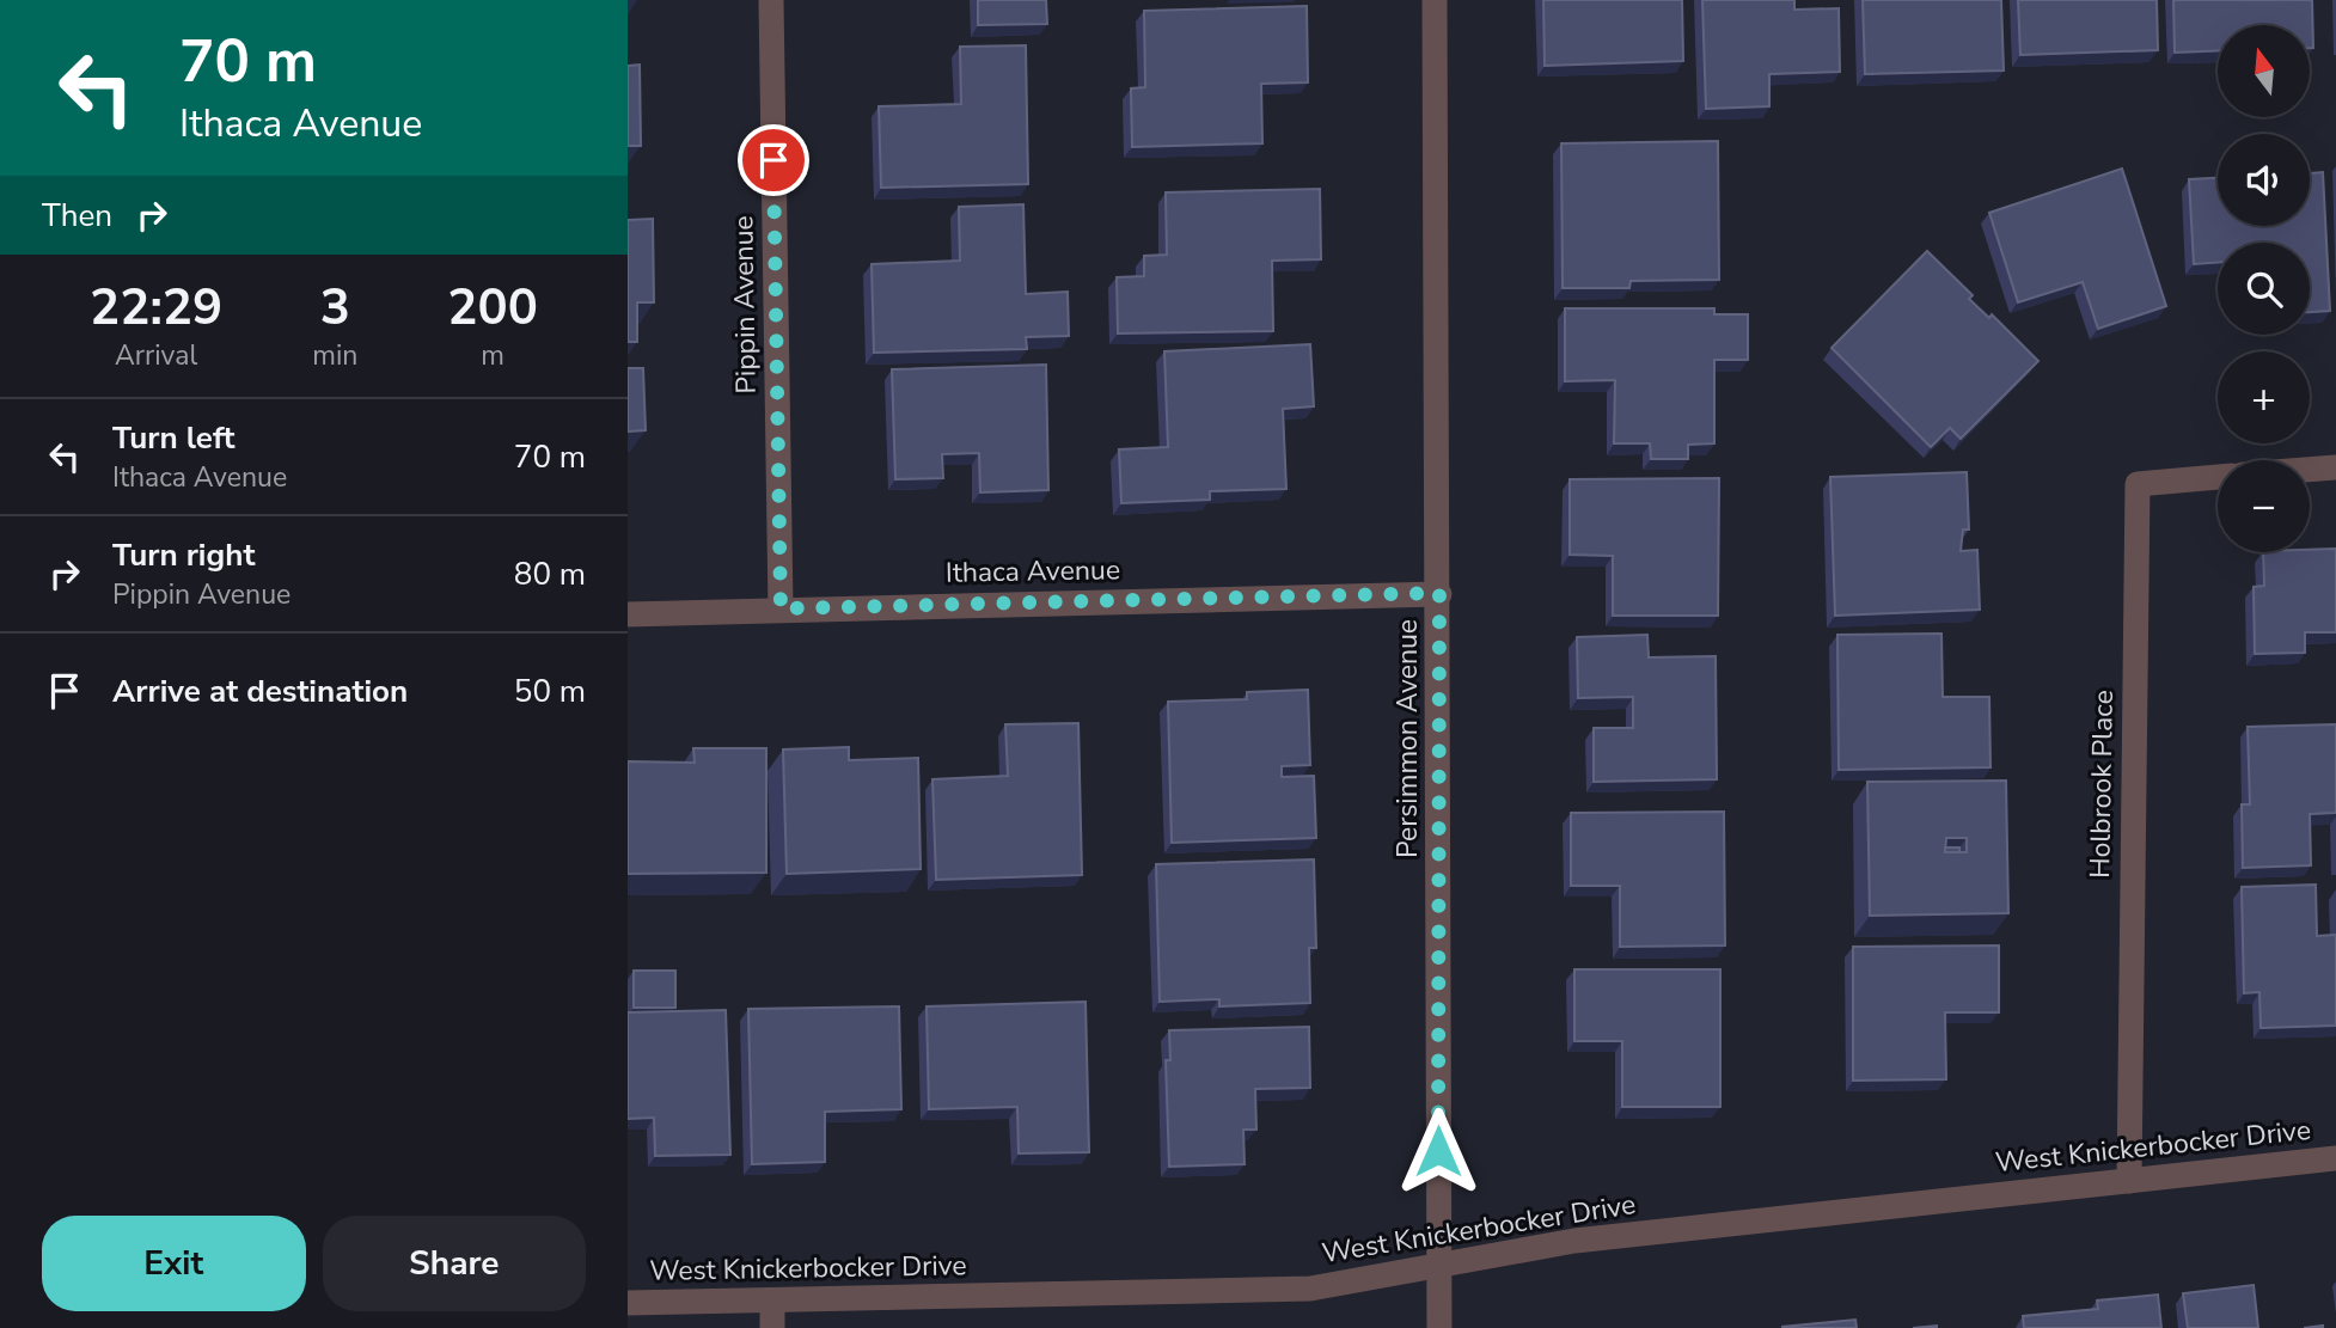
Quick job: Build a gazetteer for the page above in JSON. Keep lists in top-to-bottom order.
{
  "streets": {
    "street": [
      "Pippin Avenue",
      "Ithaca Avenue",
      "Persimmon Avenue",
      "Holbrook Place",
      "West Knickerbocker Drive"
    ]
  },
  "crossings": [
    ["Pippin Avenue", "Ithaca Avenue"],
    ["Ithaca Avenue", "Persimmon Avenue"],
    ["Persimmon Avenue", "West Knickerbocker Drive"],
    ["Holbrook Place", "West Knickerbocker Drive"]
  ],
  "north": "top",
  "page": {
    "turn": ["70 m", "Ithaca Avenue"],
    "map_buttons": ["+", "−"],
    "then": "Then",
    "eta": [
      "22:29",
      "Arrival",
      "3",
      "min",
      "200",
      "m"
    ],
    "list": [
      {
        "name": "Turn left",
        "note": "Ithaca Avenue",
        "value": "70 m"
      },
      {
        "name": "Turn right",
        "note": "Pippin Avenue",
        "value": "80 m"
      },
      {
        "name": "Arrive at destination",
        "value": "50 m"
      }
    ],
    "buttons": ["Exit", "Share"]
  }
}
